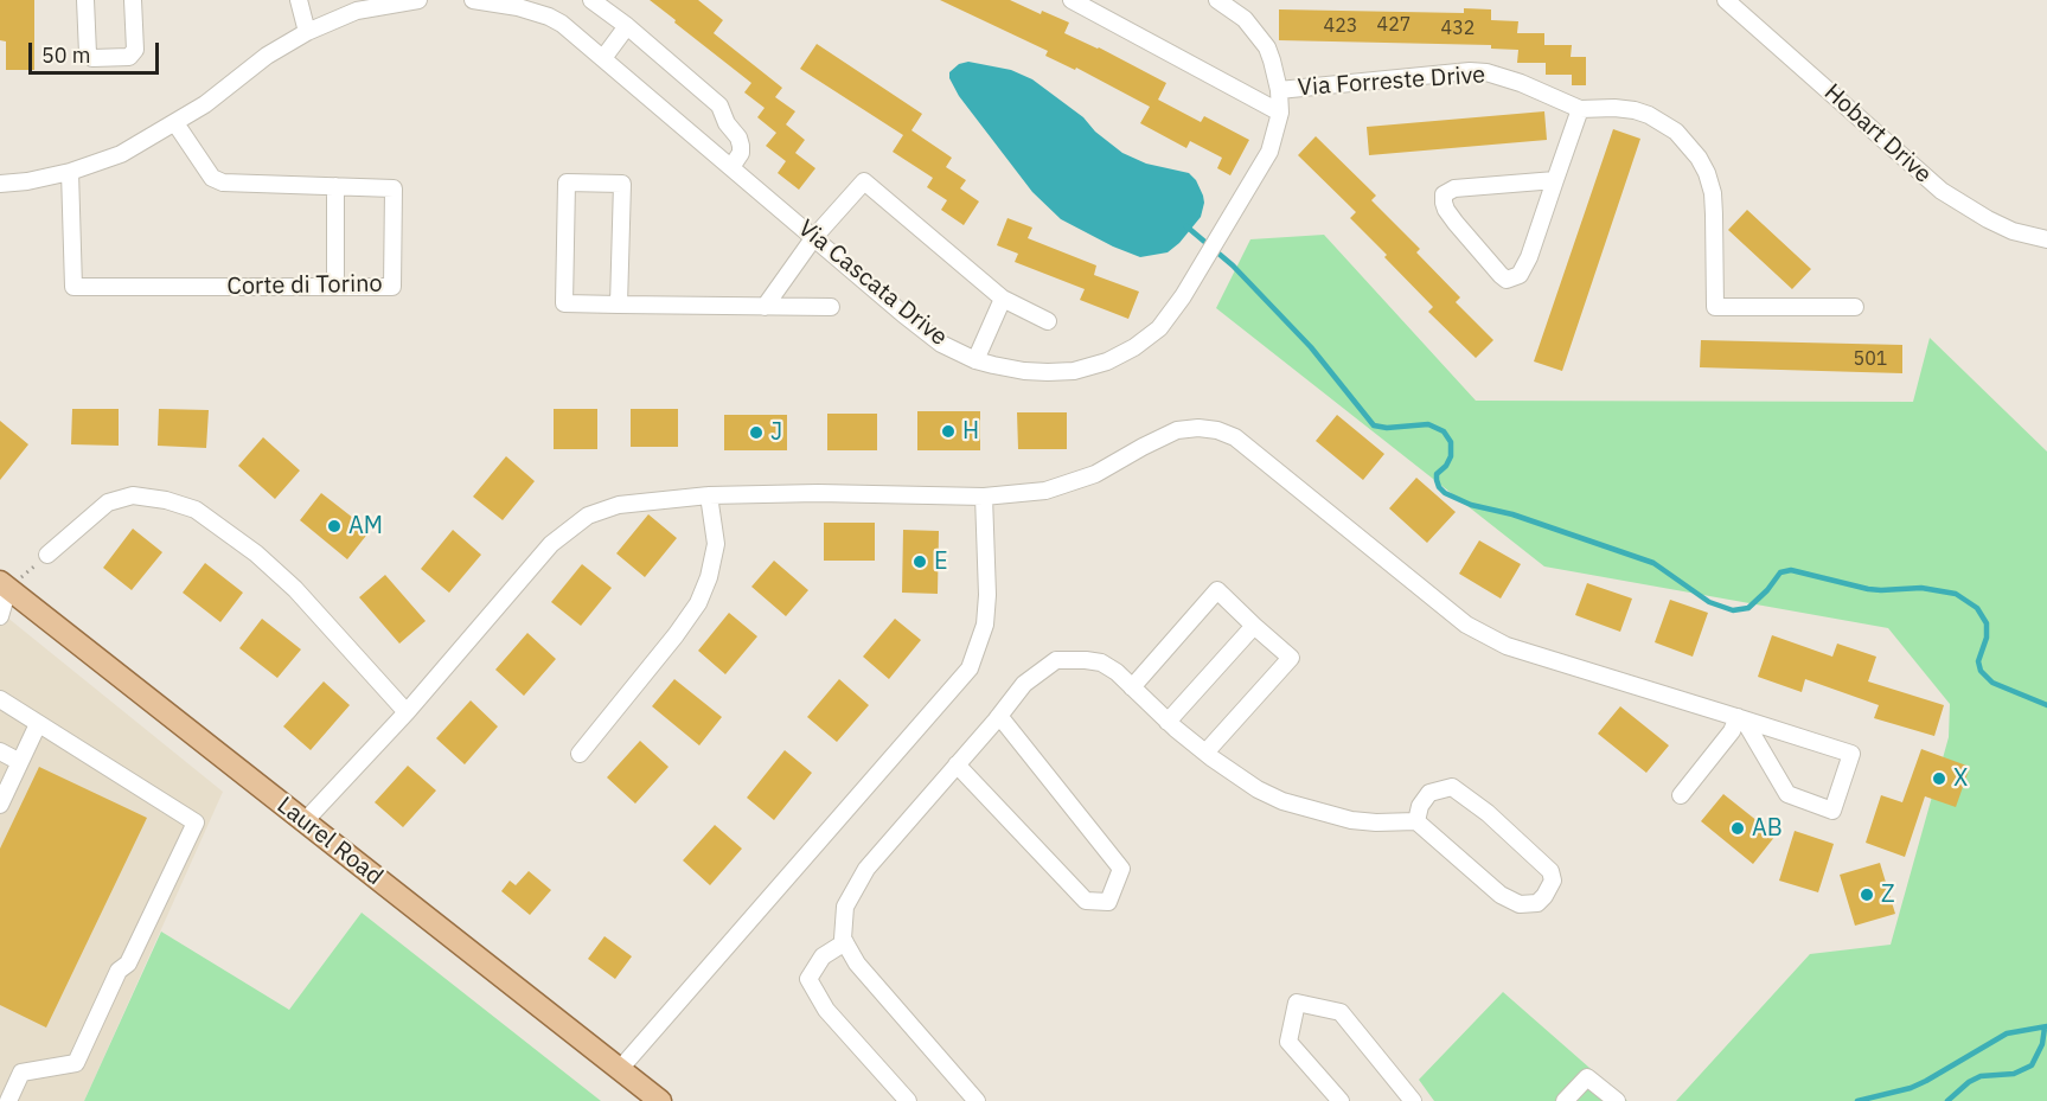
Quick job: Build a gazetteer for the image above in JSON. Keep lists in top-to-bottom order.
{
  "streets": {
    "main road": ["Laurel Road"],
    "street": [
      "Via Forreste Drive",
      "Hobart Drive",
      "Via Cascata Drive",
      "Corte di Torino"
    ]
  },
  "crossings": [
    ["Via Forreste Drive", "Via Cascata Drive"]
  ],
  "places": [
    "H",
    "J",
    "AM",
    "E",
    "X",
    "AB",
    "Z"
  ],
  "house_numbers": [
    "427",
    "423",
    "432",
    "501"
  ],
  "scale_bar": "50 m"
}
